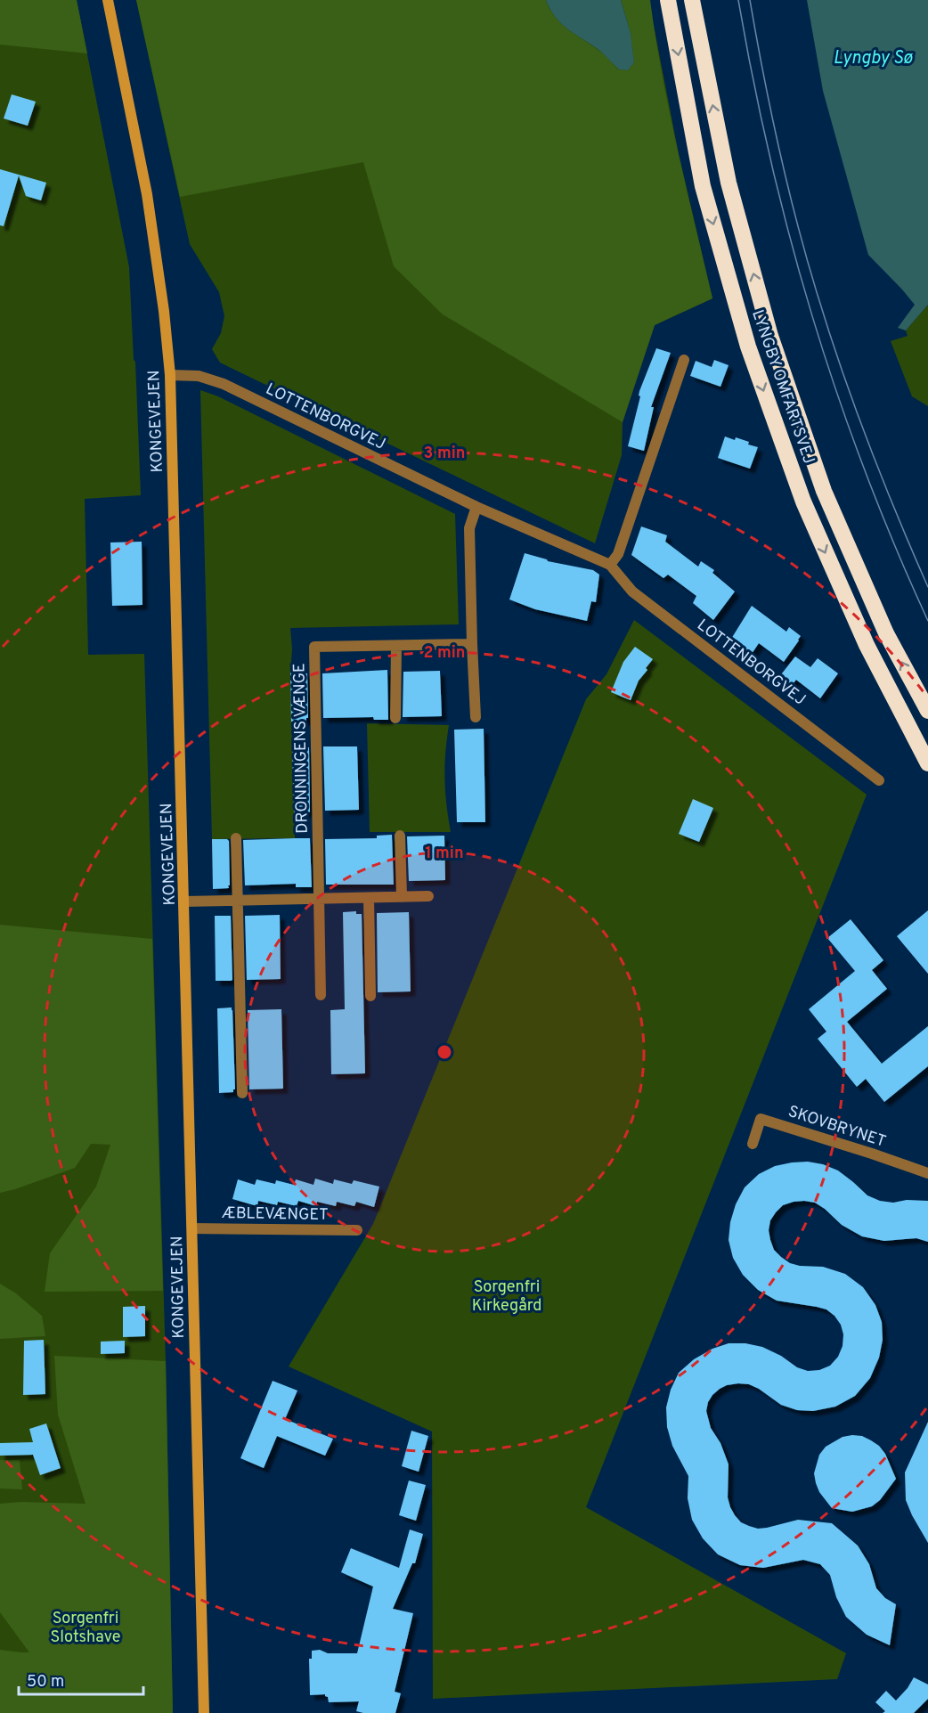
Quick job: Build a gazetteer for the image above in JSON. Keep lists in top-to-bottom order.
{
  "streets": {
    "highway": ["LYNGBY OMFARTSVEJ"],
    "street": [
      "LOTTENBORGVEJ",
      "KONGEVEJEN",
      "DRONNINGENS VÆNGE",
      "SKOVBRYNET",
      "ÆBLEVÆNGET"
    ]
  },
  "crossings": [
    ["LOTTENBORGVEJ", "KONGEVEJEN"],
    ["KONGEVEJEN", "ÆBLEVÆNGET"]
  ],
  "water": ["Lyngby Sø"],
  "parks": ["Sorgenfri Kirkegård", "Sorgenfri Slotshave"],
  "scale_bar": "50 m",
  "rings": ["3 min", "2 min", "1 min"]
}
